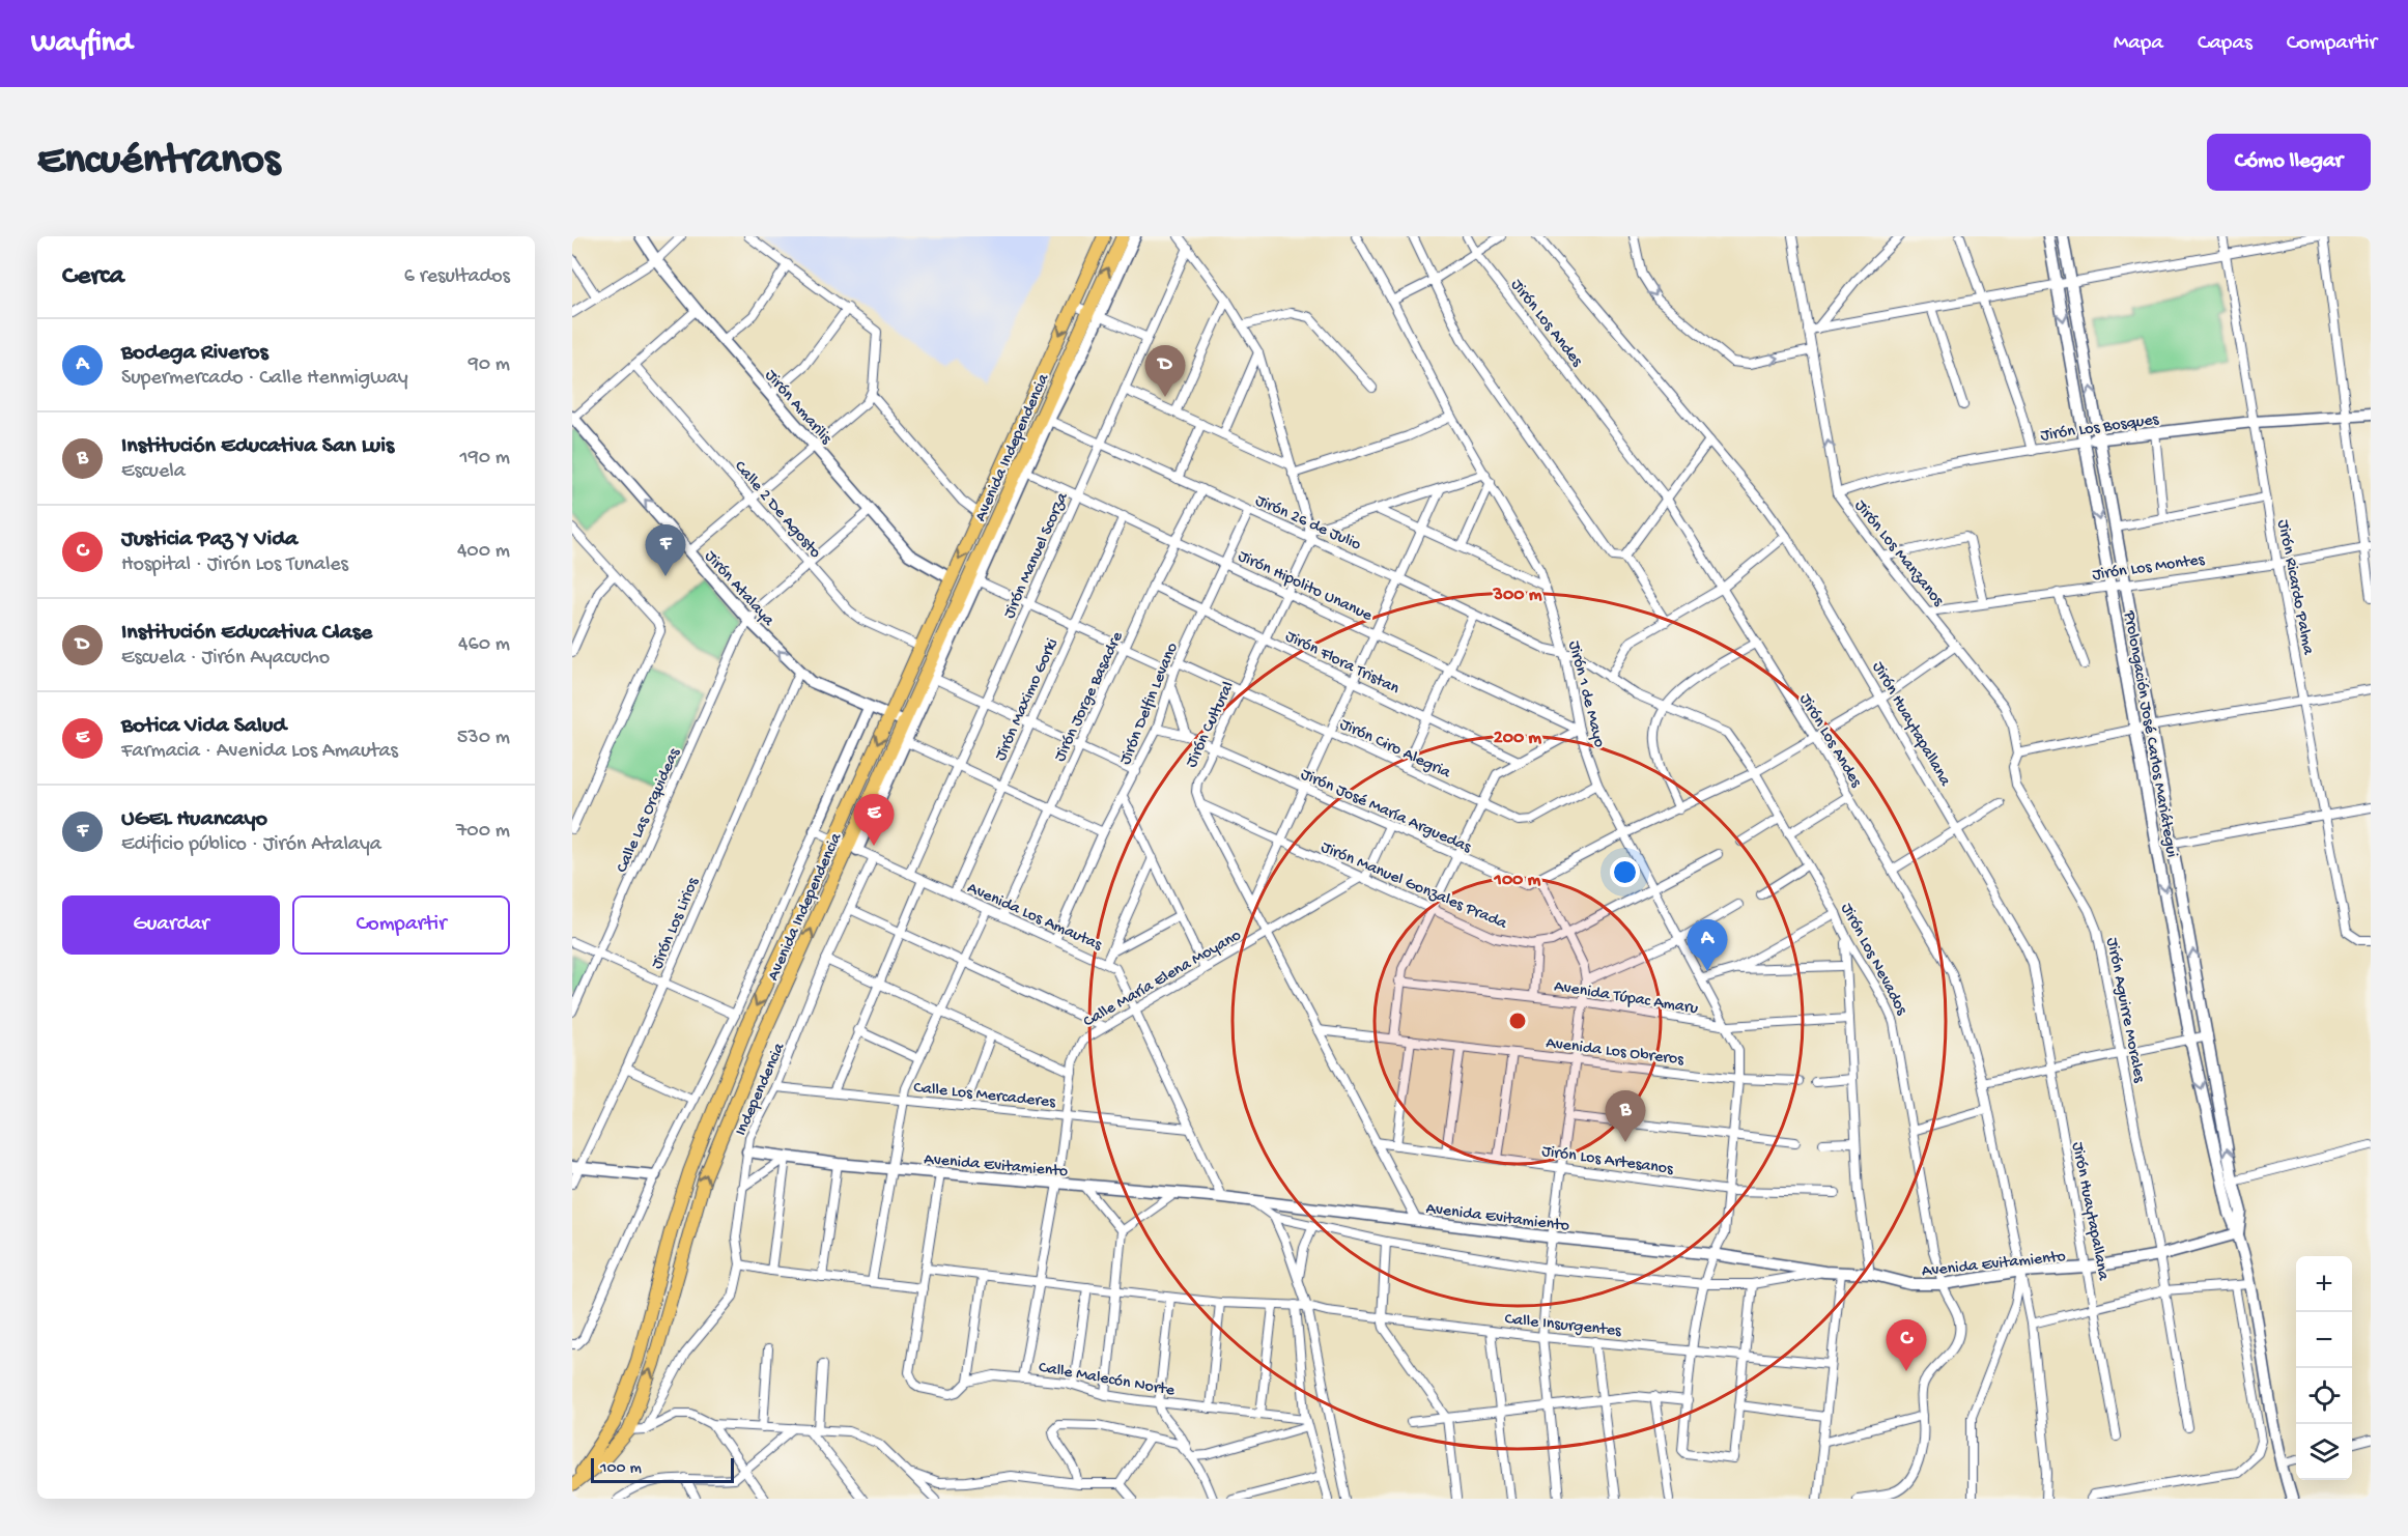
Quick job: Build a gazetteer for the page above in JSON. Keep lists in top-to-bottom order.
{
  "streets": {
    "main road": ["Avenida Independencia"],
    "street": [
      "Jirón Los Andes",
      "Jirón Amarilis",
      "Jirón Los Bosques",
      "Calle 2 De Agosto",
      "Jirón 26 de Julio",
      "Jirón Los Manzanos",
      "Jirón Manuel Scorza",
      "Jirón Los Montes",
      "Jirón Hipolito Unanue",
      "Jirón Atalaya",
      "Jirón Ricardo Palma",
      "Jirón Flora Tristan",
      "Jirón 1 de Mayo",
      "Jirón Jorge Basadre",
      "Jirón Maximo Gorki",
      "Jirón Delfin Levano",
      "Jirón Huaytapallana",
      "Jirón Cultural",
      "Prolongación José Carlos Mariátegui",
      "Jirón Ciro Alegria",
      "Jirón José María Arguedas",
      "Calle Las Orquideas",
      "Jirón Manuel Gonzales Prada",
      "Avenida Los Amautas",
      "Jirón Los Lirios",
      "Jirón Los Nevados",
      "Calle María Elena Moyano",
      "Avenida Túpac Amaru",
      "Jirón Aguirre Morales",
      "Avenida Los Obreros",
      "Independencia",
      "Calle Los Mercaderes",
      "Jirón Los Artesanos",
      "Avenida Evitamiento",
      "Calle Insurgentes",
      "Calle Malecón Norte"
    ]
  },
  "crossings": [
    ["Jirón Los Andes", "Jirón José María Arguedas"],
    ["Jirón Los Andes", "Avenida Evitamiento"],
    ["Jirón Amarilis", "Avenida Independencia"],
    ["Jirón Amarilis", "Calle Las Orquideas"],
    ["Jirón Los Bosques", "Jirón Los Manzanos"],
    ["Jirón Los Bosques", "Jirón Ricardo Palma"],
    ["Jirón Los Bosques", "Prolongación José Carlos Mariátegui"],
    ["Avenida Independencia", "Calle 2 De Agosto"],
    ["Avenida Independencia", "Jirón 26 de Julio"],
    ["Avenida Independencia", "Jirón Hipolito Unanue"],
    ["Avenida Independencia", "Jirón Atalaya"],
    ["Avenida Independencia", "Jirón Ciro Alegria"],
    ["Avenida Independencia", "Avenida Los Amautas"],
    ["Calle 2 De Agosto", "Calle Las Orquideas"],
    ["Jirón 26 de Julio", "Jirón Manuel Scorza"],
    ["Jirón 26 de Julio", "Jirón 1 de Mayo"],
    ["Jirón 26 de Julio", "Jirón Jorge Basadre"],
    ["Jirón 26 de Julio", "Jirón Delfin Levano"],
    ["Jirón 26 de Julio", "Jirón Cultural"],
    ["Jirón 26 de Julio", "Jirón Los Nevados"],
    ["Jirón Los Manzanos", "Jirón Los Montes"],
    ["Jirón Los Manzanos", "Jirón José María Arguedas"],
    ["Jirón Los Manzanos", "Jirón Aguirre Morales"],
    ["Jirón Manuel Scorza", "Jirón Hipolito Unanue"],
    ["Jirón Manuel Scorza", "Jirón Ciro Alegria"],
    ["Jirón Manuel Scorza", "Avenida Los Amautas"],
    ["Jirón Los Montes", "Jirón Ricardo Palma"],
    ["Jirón Los Montes", "Prolongación José Carlos Mariátegui"],
    ["Jirón Hipolito Unanue", "Jirón 1 de Mayo"],
    ["Jirón Hipolito Unanue", "Jirón Jorge Basadre"],
    ["Jirón Hipolito Unanue", "Jirón Maximo Gorki"],
    ["Jirón Hipolito Unanue", "Jirón Delfin Levano"],
    ["Jirón Hipolito Unanue", "Jirón Cultural"],
    ["Jirón Atalaya", "Calle Las Orquideas"],
    ["Jirón Atalaya", "Jirón Los Lirios"],
    ["Jirón Flora Tristan", "Jirón Jorge Basadre"],
    ["Jirón Flora Tristan", "Jirón Delfin Levano"],
    ["Jirón Flora Tristan", "Jirón Cultural"],
    ["Jirón 1 de Mayo", "Jirón Ciro Alegria"],
    ["Jirón 1 de Mayo", "Jirón José María Arguedas"],
    ["Jirón 1 de Mayo", "Jirón Manuel Gonzales Prada"],
    ["Jirón 1 de Mayo", "Avenida Túpac Amaru"],
    ["Jirón 1 de Mayo", "Avenida Los Obreros"],
    ["Jirón 1 de Mayo", "Jirón Los Artesanos"],
    ["Jirón 1 de Mayo", "Avenida Evitamiento"],
    ["Jirón 1 de Mayo", "Calle Insurgentes"],
    ["Jirón Jorge Basadre", "Jirón Ciro Alegria"],
    ["Jirón Jorge Basadre", "Avenida Los Amautas"],
    ["Jirón Maximo Gorki", "Jirón Ciro Alegria"],
    ["Jirón Maximo Gorki", "Avenida Los Amautas"],
    ["Jirón Delfin Levano", "Jirón Ciro Alegria"],
    ["Jirón Delfin Levano", "Jirón José María Arguedas"],
    ["Jirón Delfin Levano", "Avenida Los Amautas"],
    ["Jirón Huaytapallana", "Jirón José María Arguedas"],
    ["Jirón Huaytapallana", "Avenida Evitamiento"],
    ["Jirón Cultural", "Jirón Ciro Alegria"],
    ["Jirón Cultural", "Jirón José María Arguedas"],
    ["Jirón Cultural", "Jirón Manuel Gonzales Prada"],
    ["Jirón Cultural", "Calle María Elena Moyano"],
    ["Jirón Cultural", "Avenida Los Obreros"],
    ["Jirón Cultural", "Jirón Los Artesanos"],
    ["Jirón Cultural", "Avenida Evitamiento"],
    ["Prolongación José Carlos Mariátegui", "Avenida Evitamiento"],
    ["Jirón José María Arguedas", "Jirón Los Nevados"],
    ["Jirón Manuel Gonzales Prada", "Calle María Elena Moyano"],
    ["Avenida Los Amautas", "Calle María Elena Moyano"],
    ["Avenida Los Amautas", "Independencia"],
    ["Avenida Los Amautas", "Calle Los Mercaderes"],
    ["Avenida Los Amautas", "Avenida Evitamiento"],
    ["Jirón Los Nevados", "Avenida Evitamiento"],
    ["Calle María Elena Moyano", "Calle Los Mercaderes"],
    ["Calle María Elena Moyano", "Avenida Evitamiento"],
    ["Calle María Elena Moyano", "Calle Insurgentes"],
    ["Calle María Elena Moyano", "Calle Malecón Norte"],
    ["Jirón Aguirre Morales", "Avenida Evitamiento"],
    ["Independencia", "Calle Los Mercaderes"],
    ["Independencia", "Avenida Evitamiento"]
  ],
  "one_way": ["Jirón Atalaya"],
  "scale_bar": "100 m",
  "page": {
    "header": "Wayfind",
    "nav": ["Mapa", "Capas", "Compartir"],
    "buttons": [
      "Cómo llegar",
      ["Guardar", "Compartir"]
    ],
    "title": "Encuéntranos",
    "heading": ["Cerca", "6 resultados"],
    "list": [
      {
        "mark": "A",
        "name": "Bodega Riveros",
        "note": "Supermercado · Calle Henmigway",
        "value": "90 m"
      },
      {
        "mark": "B",
        "name": "Institución Educativa San Luis",
        "note": "Escuela",
        "value": "190 m"
      },
      {
        "mark": "C",
        "name": "Justicia Paz Y Vida",
        "note": "Hospital · Jirón Los Tunales",
        "value": "400 m"
      },
      {
        "mark": "D",
        "name": "Institución Educativa Clase",
        "note": "Escuela · Jirón Ayacucho",
        "value": "460 m"
      },
      {
        "mark": "E",
        "name": "Botica Vida Salud",
        "note": "Farmacia · Avenida Los Amautas",
        "value": "530 m"
      },
      {
        "mark": "F",
        "name": "UGEL Huancayo",
        "note": "Edificio público · Jirón Atalaya",
        "value": "700 m"
      }
    ],
    "pins": [
      "D",
      "F",
      "E",
      "A",
      "B",
      "C"
    ],
    "map_buttons": ["+", "−"],
    "scale": "100 m"
  },
  "rings": ["300 m", "200 m", "100 m"]
}
